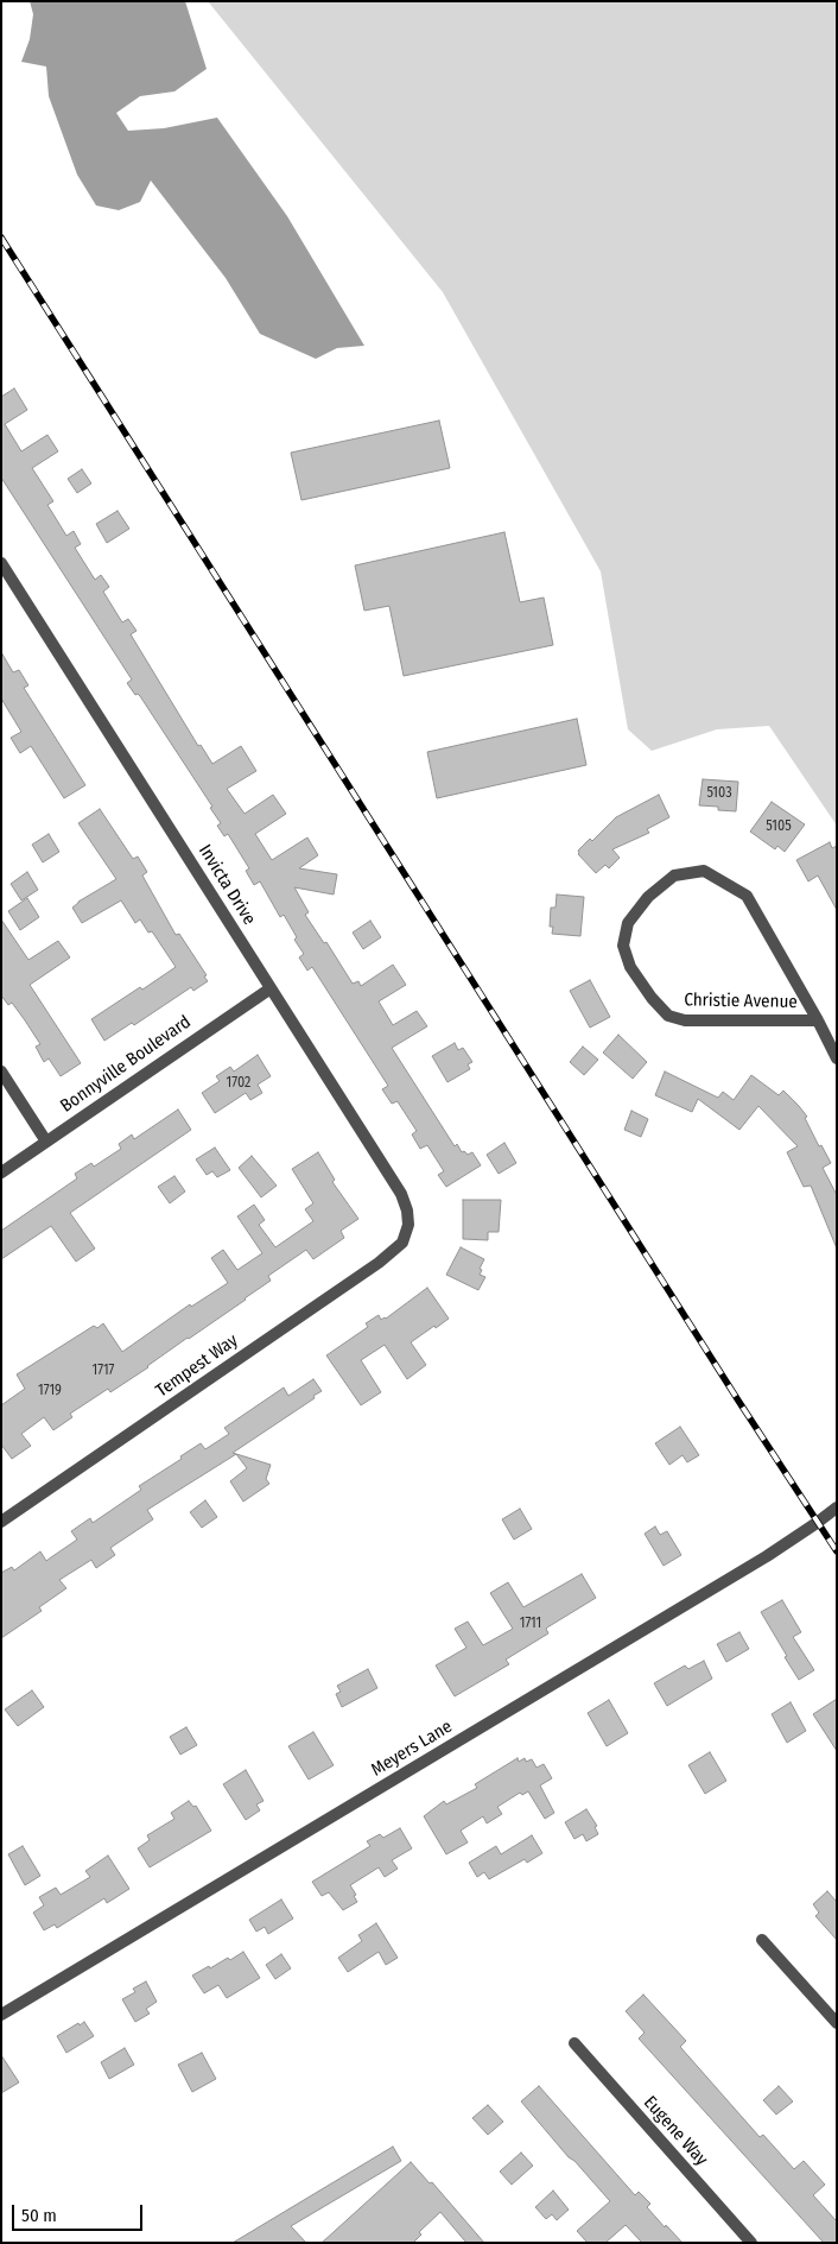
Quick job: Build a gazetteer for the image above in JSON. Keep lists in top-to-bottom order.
{
  "streets": {
    "street": [
      "Invicta Drive",
      "Christie Avenue",
      "Bonnyville Boulevard",
      "Tempest Way",
      "Meyers Lane",
      "Eugene Way"
    ]
  },
  "crossings": [
    ["Invicta Drive", "Bonnyville Boulevard"],
    ["Invicta Drive", "Tempest Way"]
  ],
  "house_numbers": [
    "5103",
    "5105",
    "1702",
    "1717",
    "1719",
    "1711"
  ],
  "scale_bar": "50 m"
}
